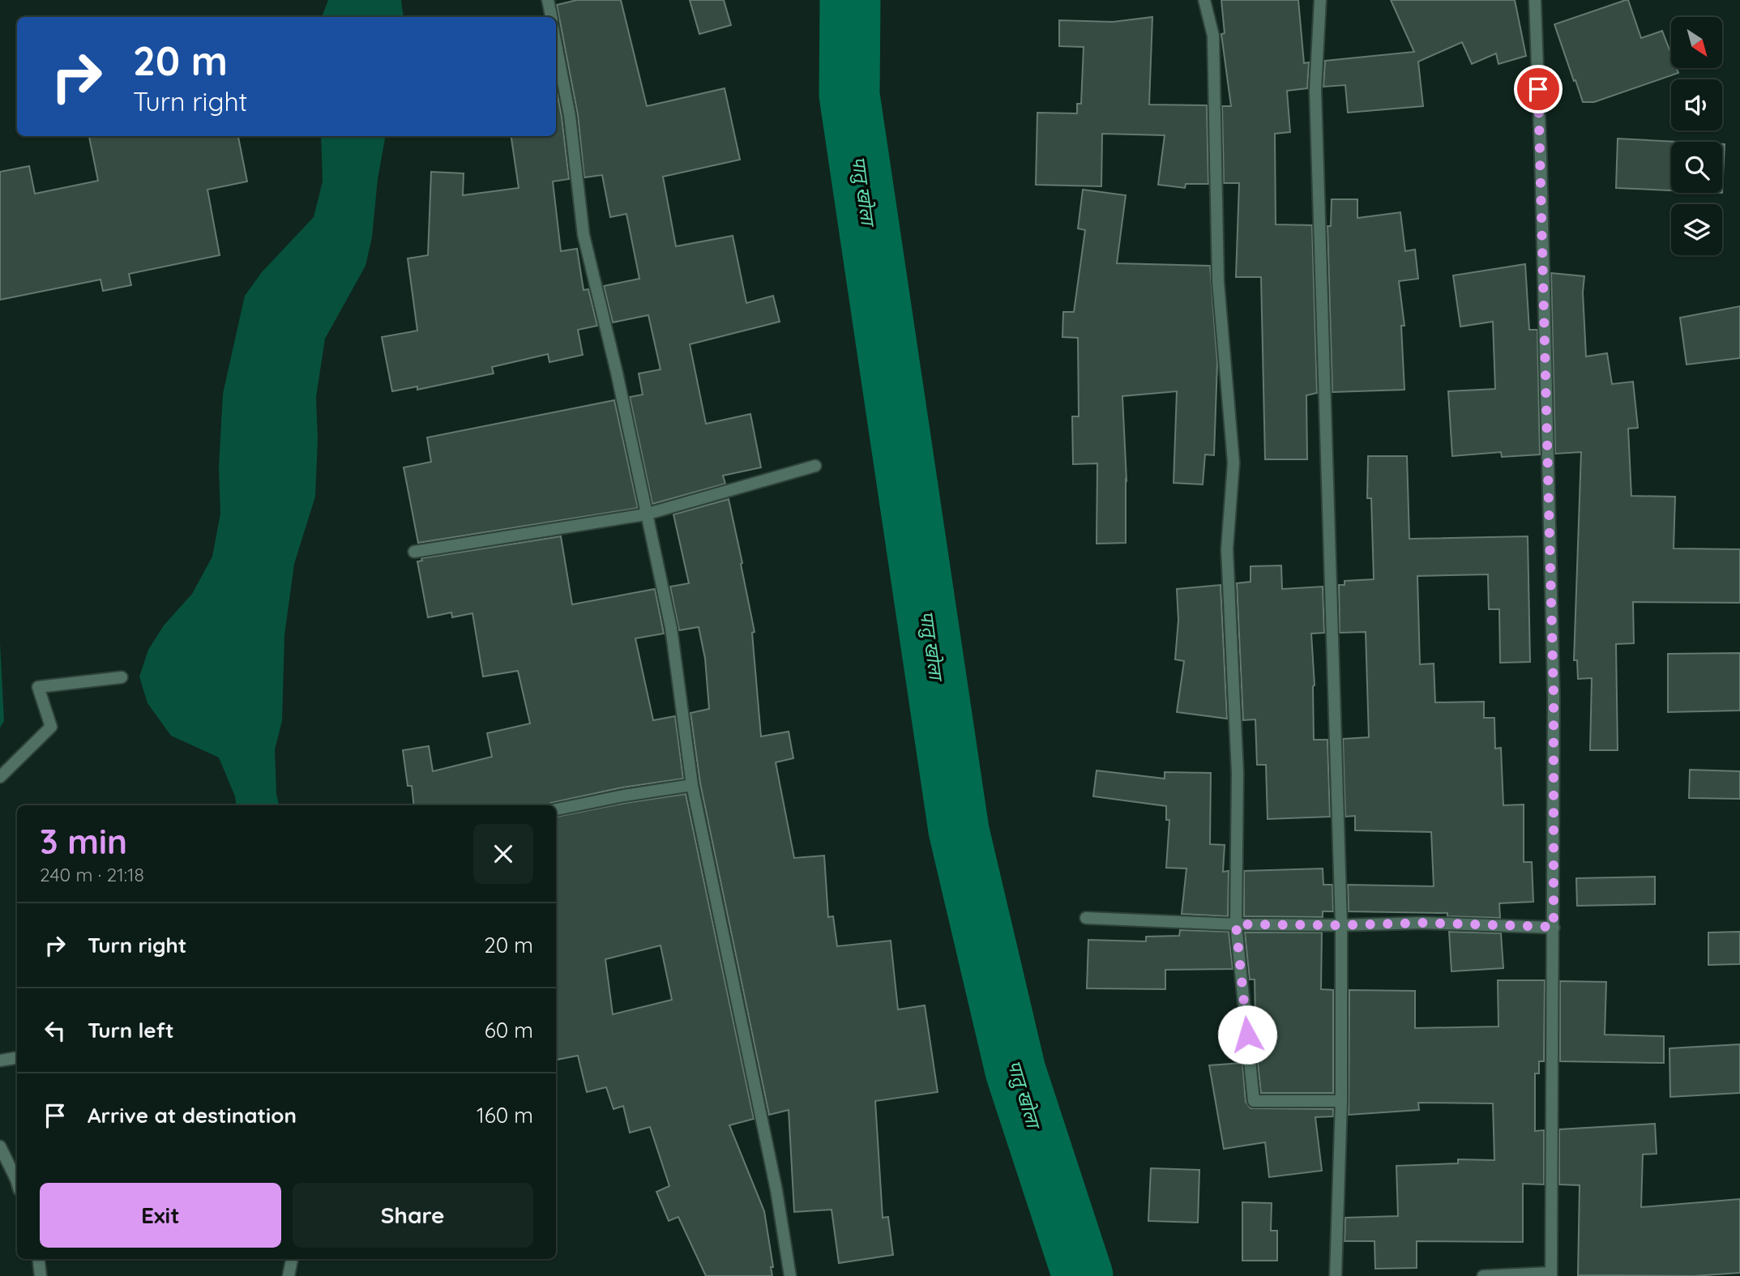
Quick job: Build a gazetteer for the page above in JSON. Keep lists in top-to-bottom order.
{
  "water": ["पातु खोला"],
  "north": "bottom right",
  "page": {
    "turn": ["20 m", "Turn right"],
    "heading": ["3 min", "240 m · 21:18"],
    "list": [
      {
        "name": "Turn right",
        "value": "20 m"
      },
      {
        "name": "Turn left",
        "value": "60 m"
      },
      {
        "name": "Arrive at destination",
        "value": "160 m"
      }
    ],
    "buttons": ["Exit", "Share"]
  }
}
